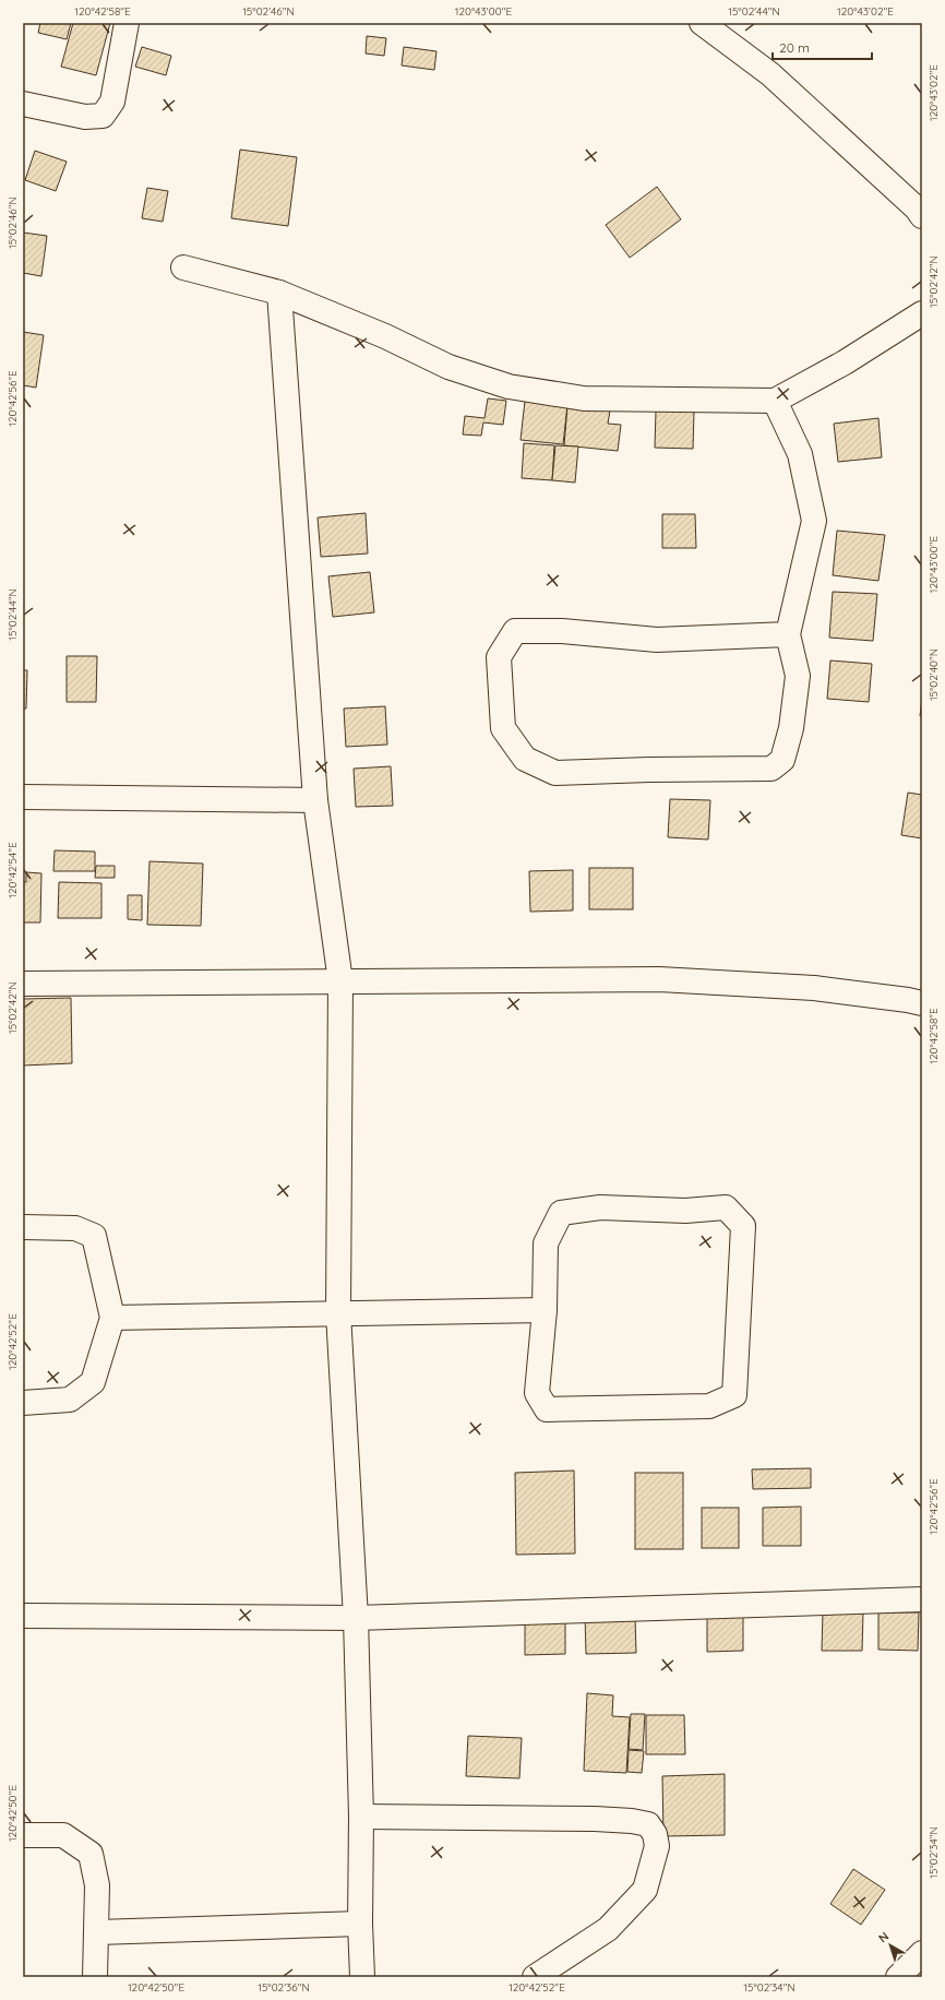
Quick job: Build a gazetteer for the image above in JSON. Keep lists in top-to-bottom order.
{
  "scale_bar": "20 m",
  "north": "top left",
  "coordinates": [
    "120°42'58\"E",
    "15°02'46\"N",
    "120°43'00\"E",
    "15°02'44\"N",
    "120°43'02\"E",
    "15°02'42\"N",
    "120°42'56\"E",
    "15°02'40\"N",
    "120°42'54\"E",
    "120°42'52\"E",
    "120°42'50\"E",
    "15°02'34\"N",
    "15°02'36\"N"
  ]
}
